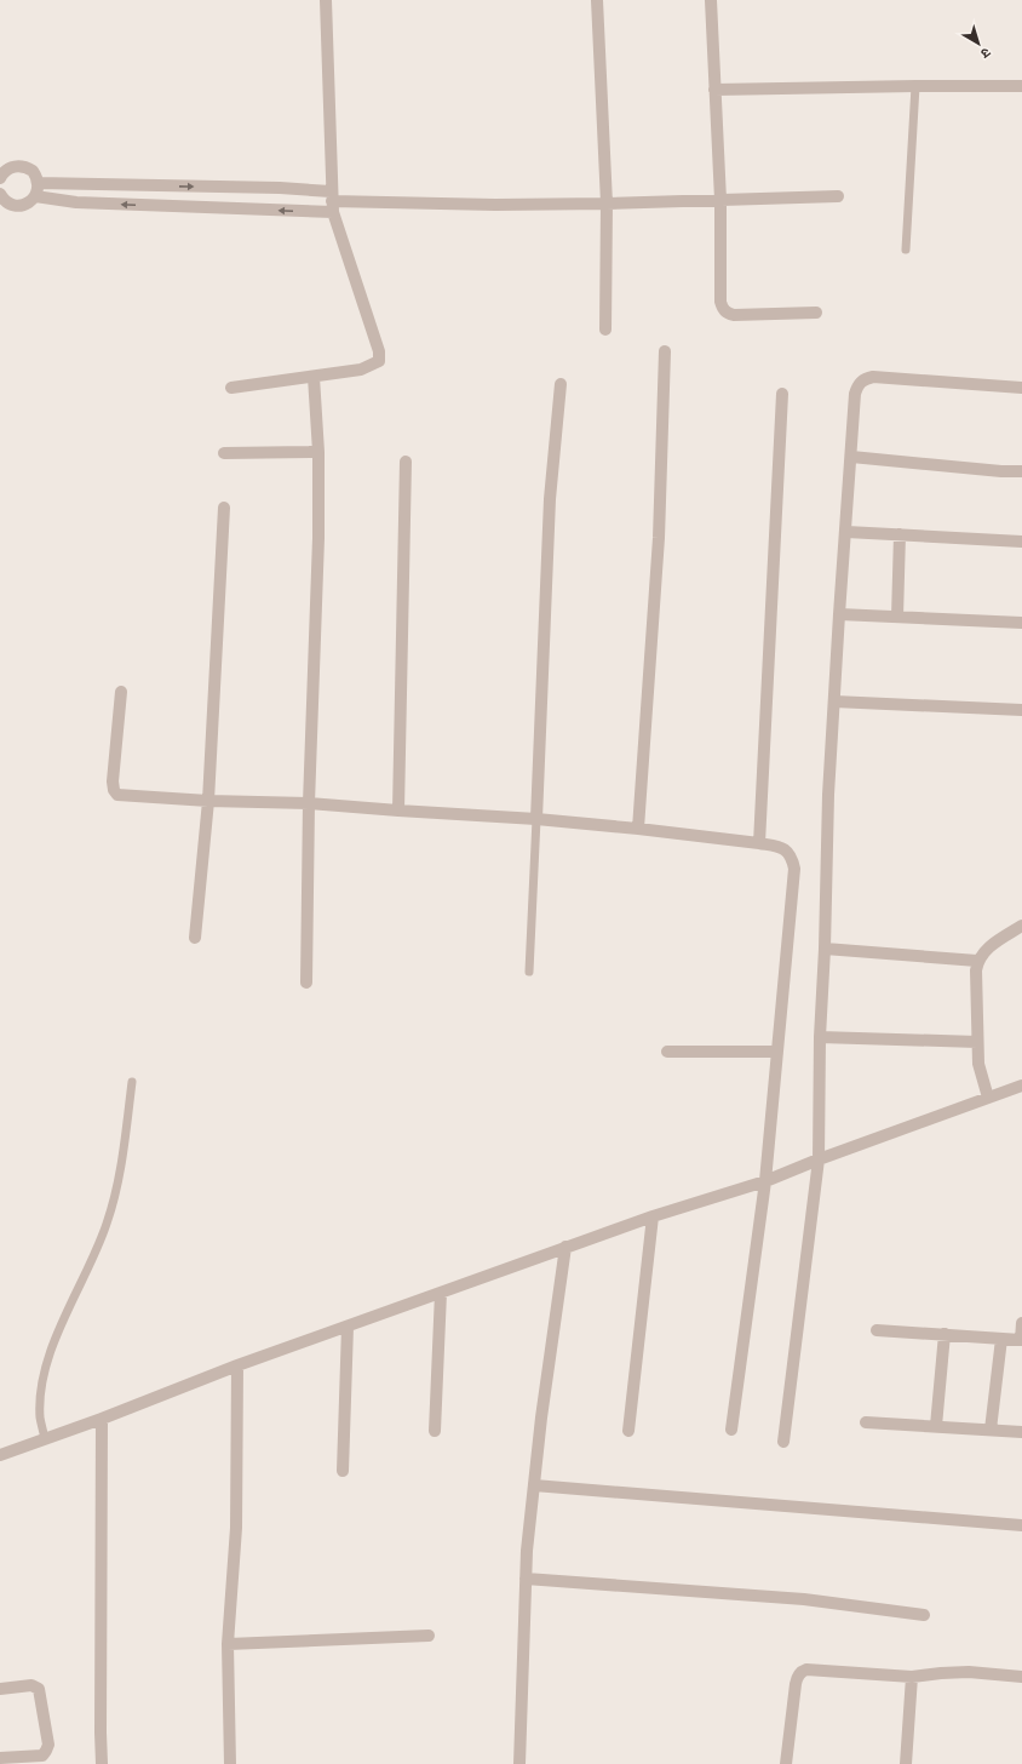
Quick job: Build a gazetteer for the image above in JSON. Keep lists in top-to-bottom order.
{
  "north": "bottom right"
}
